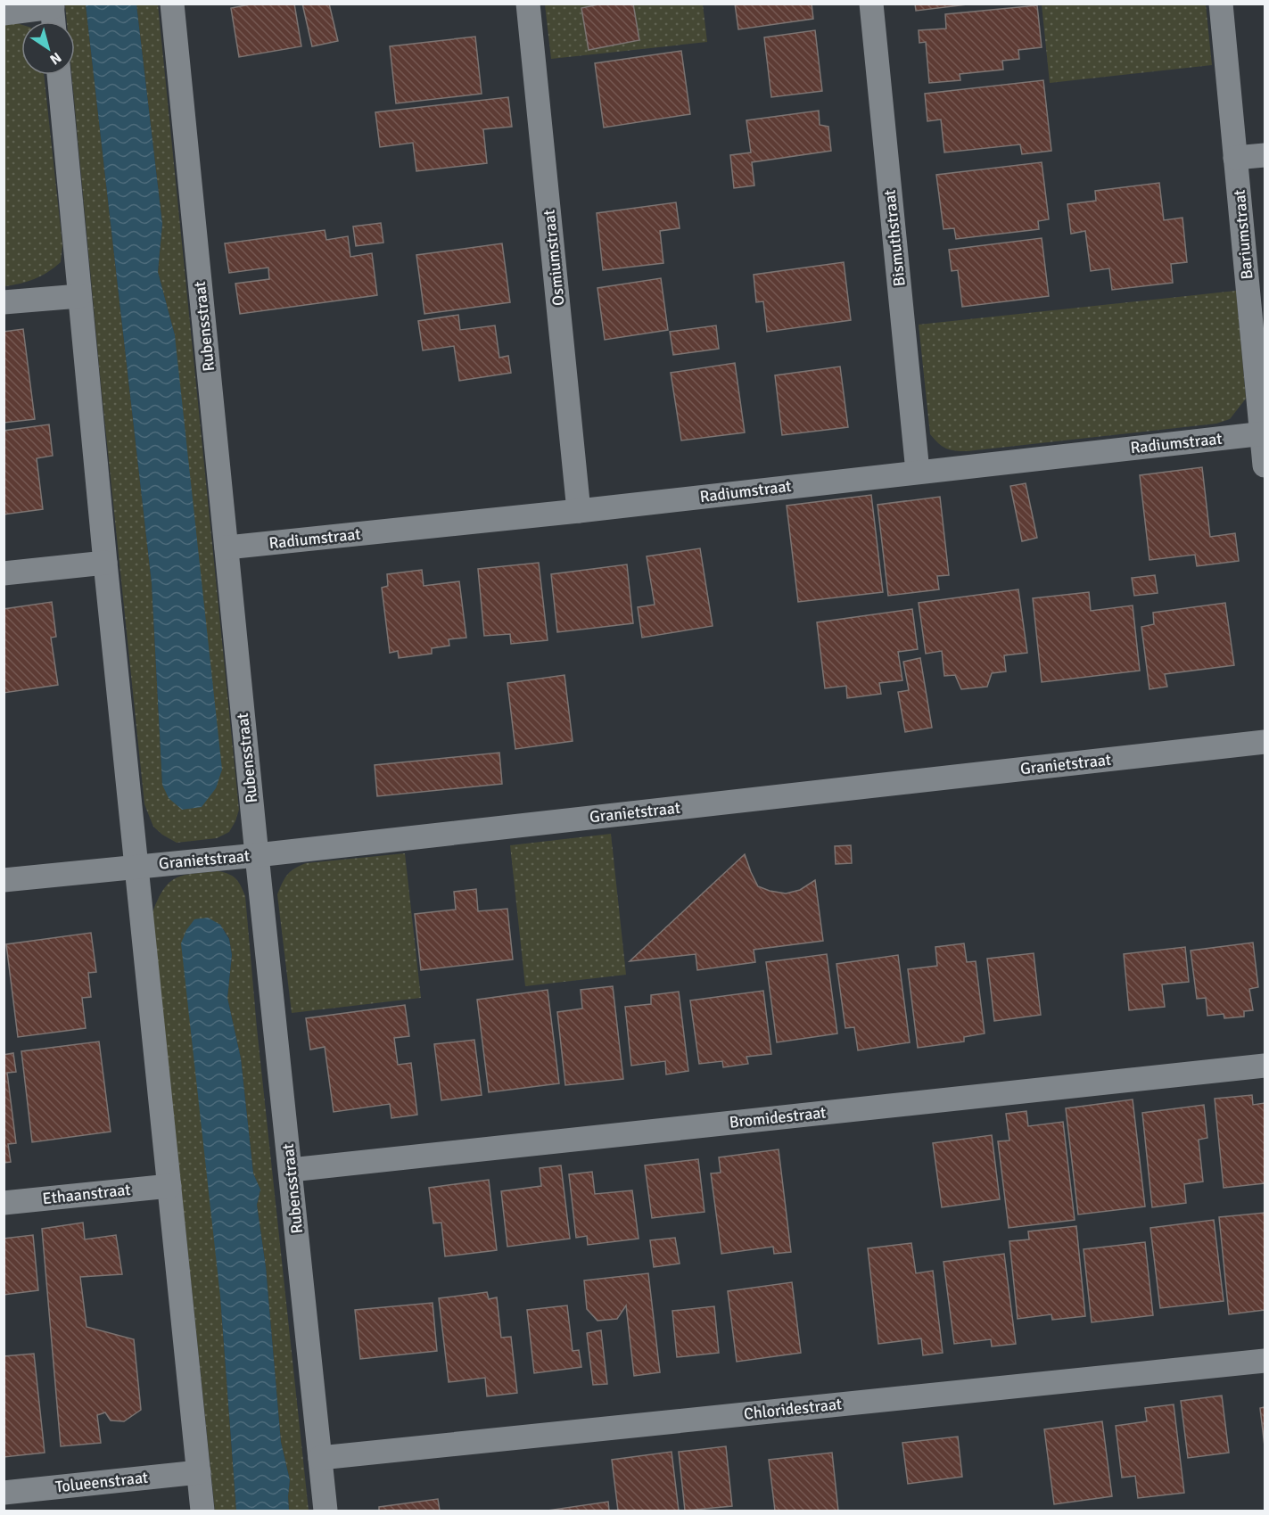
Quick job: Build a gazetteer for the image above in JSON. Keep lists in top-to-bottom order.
{
  "streets": {
    "street": [
      "Bariumstraat",
      "Bismuthstraat",
      "Osmiumstraat",
      "Rubensstraat",
      "Radiumstraat",
      "Granietstraat",
      "Bromidestraat",
      "Ethaanstraat",
      "Chloridestraat",
      "Tolueenstraat"
    ]
  },
  "crossings": [
    ["Bariumstraat", "Radiumstraat"],
    ["Bismuthstraat", "Radiumstraat"],
    ["Osmiumstraat", "Radiumstraat"],
    ["Rubensstraat", "Radiumstraat"],
    ["Rubensstraat", "Granietstraat"],
    ["Rubensstraat", "Bromidestraat"],
    ["Rubensstraat", "Chloridestraat"]
  ],
  "north": "bottom right"
}
